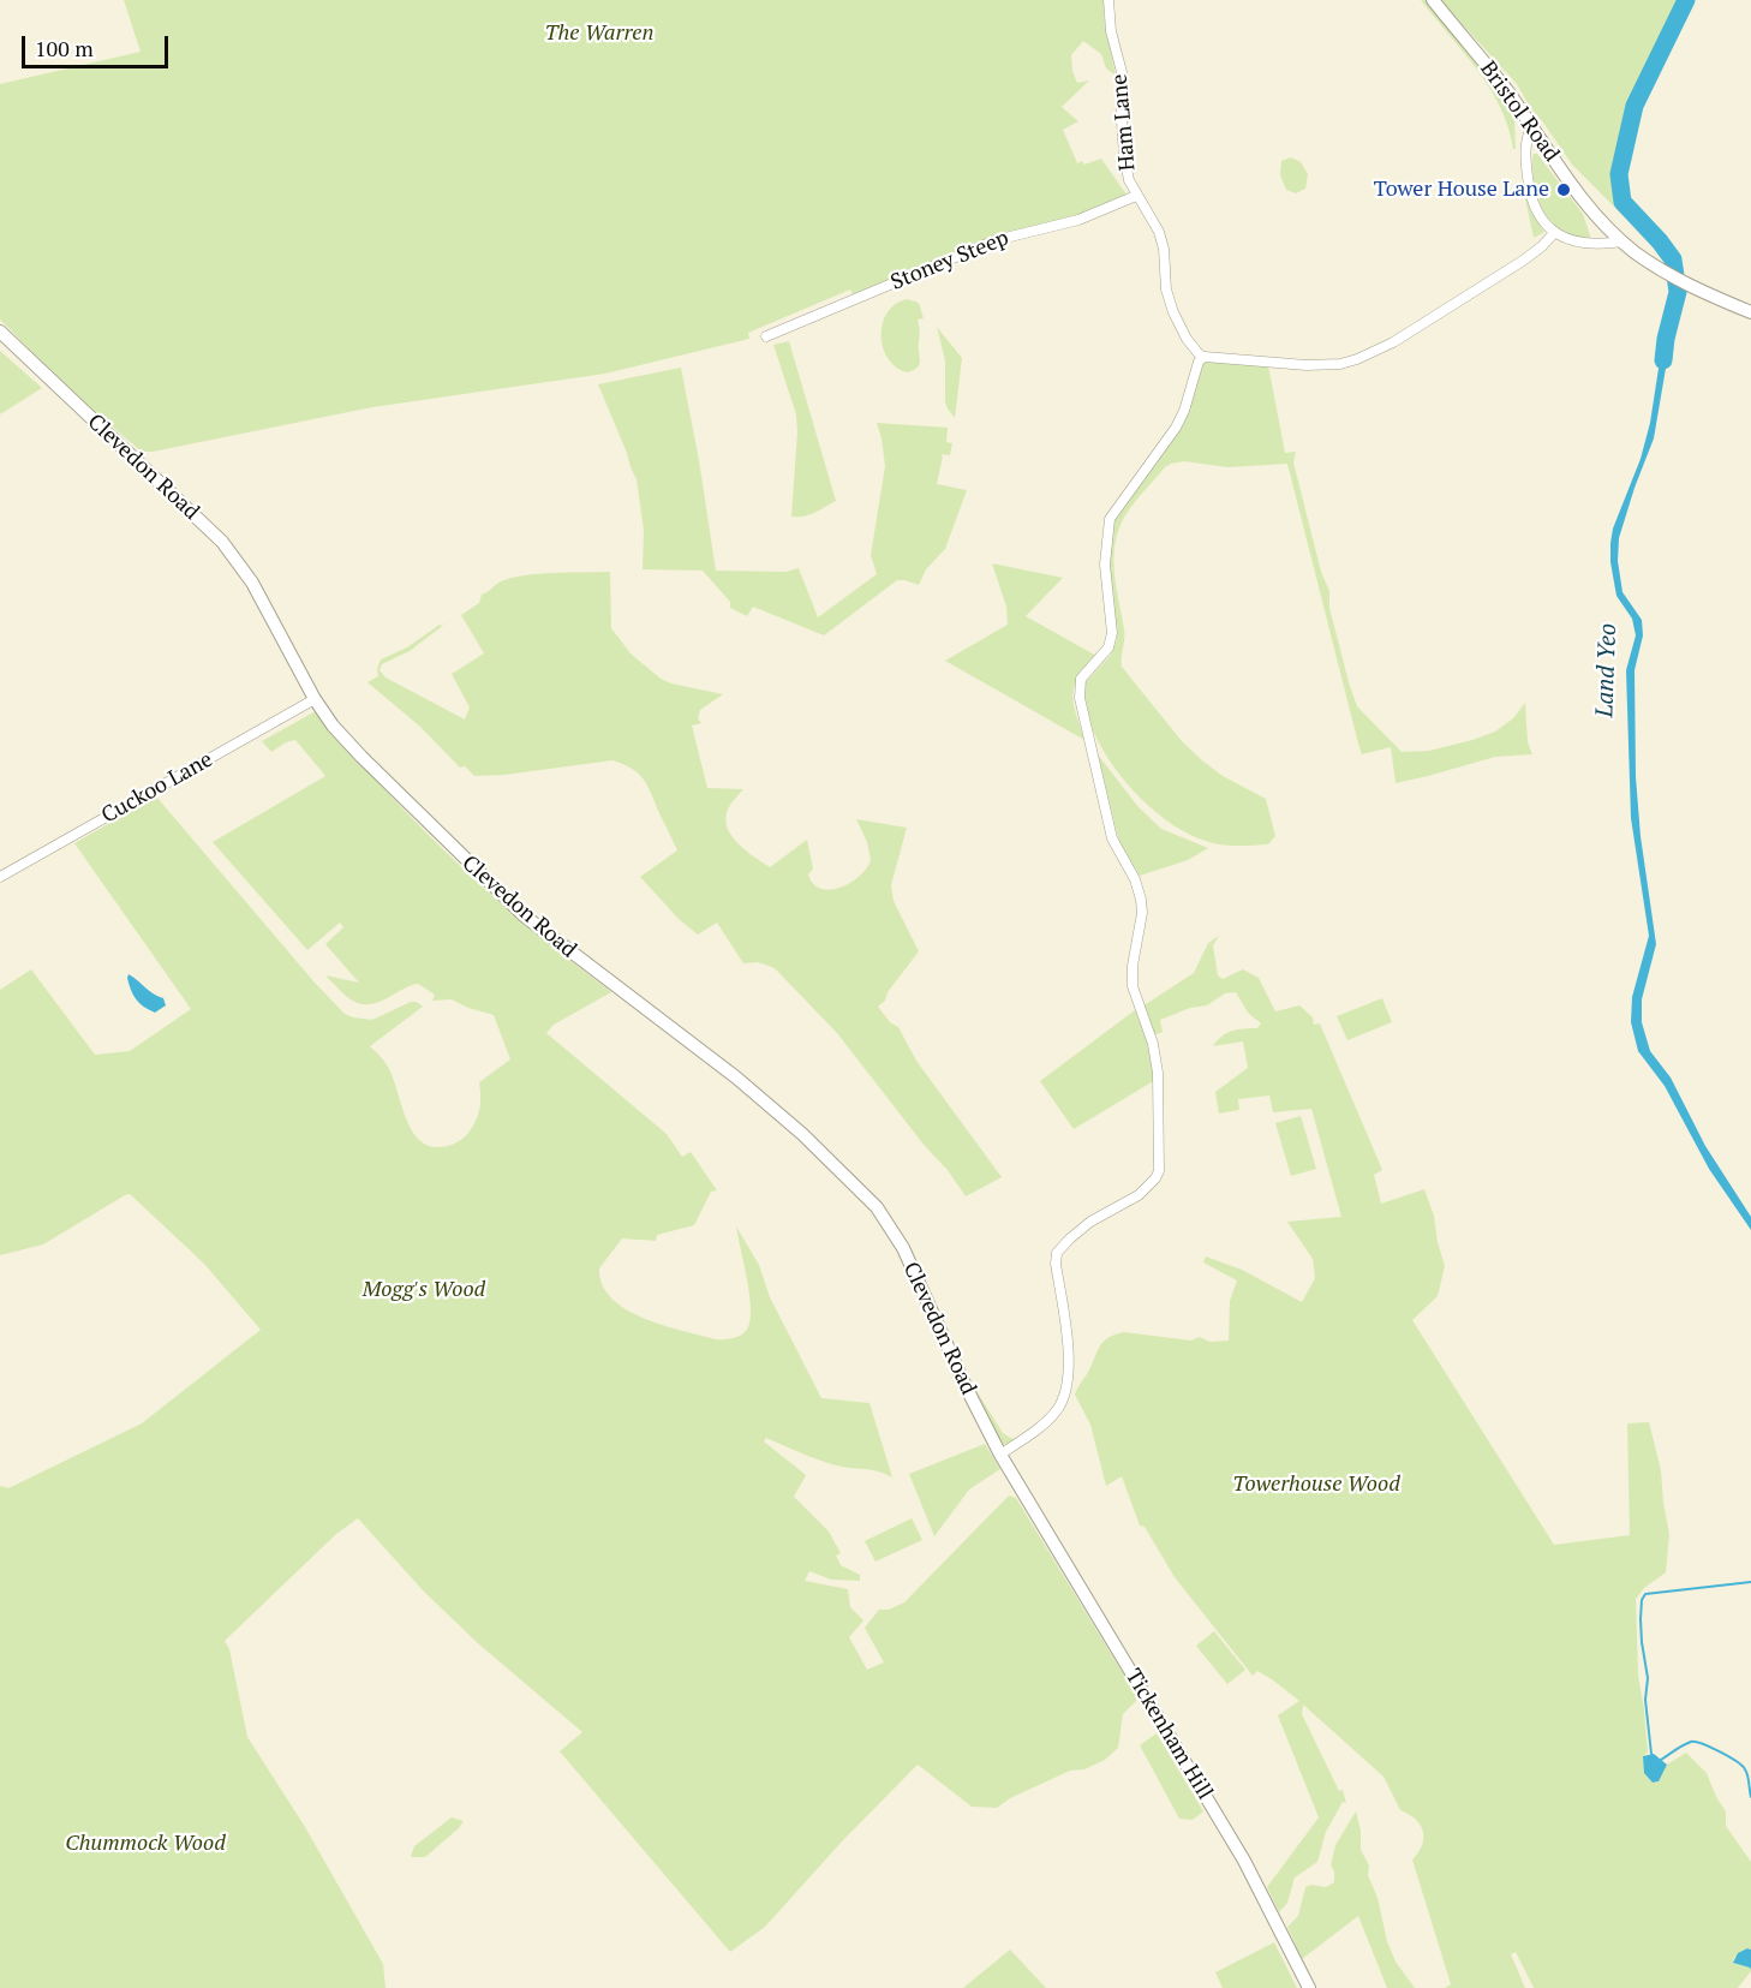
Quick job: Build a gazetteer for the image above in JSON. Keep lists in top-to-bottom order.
{
  "streets": {
    "main road": ["Bristol Road", "Clevedon Road", "Tickenham Hill"],
    "street": ["Ham Lane", "Stoney Steep", "Cuckoo Lane"]
  },
  "crossings": [
    ["Ham Lane", "Stoney Steep"],
    ["Clevedon Road", "Cuckoo Lane"],
    ["Clevedon Road", "Tickenham Hill"]
  ],
  "water": ["Land Yeo"],
  "parks": [
    "The Warren",
    "Mogg's Wood",
    "Towerhouse Wood",
    "Chummock Wood"
  ],
  "places": ["Tower House Lane"],
  "scale_bar": "100 m"
}
